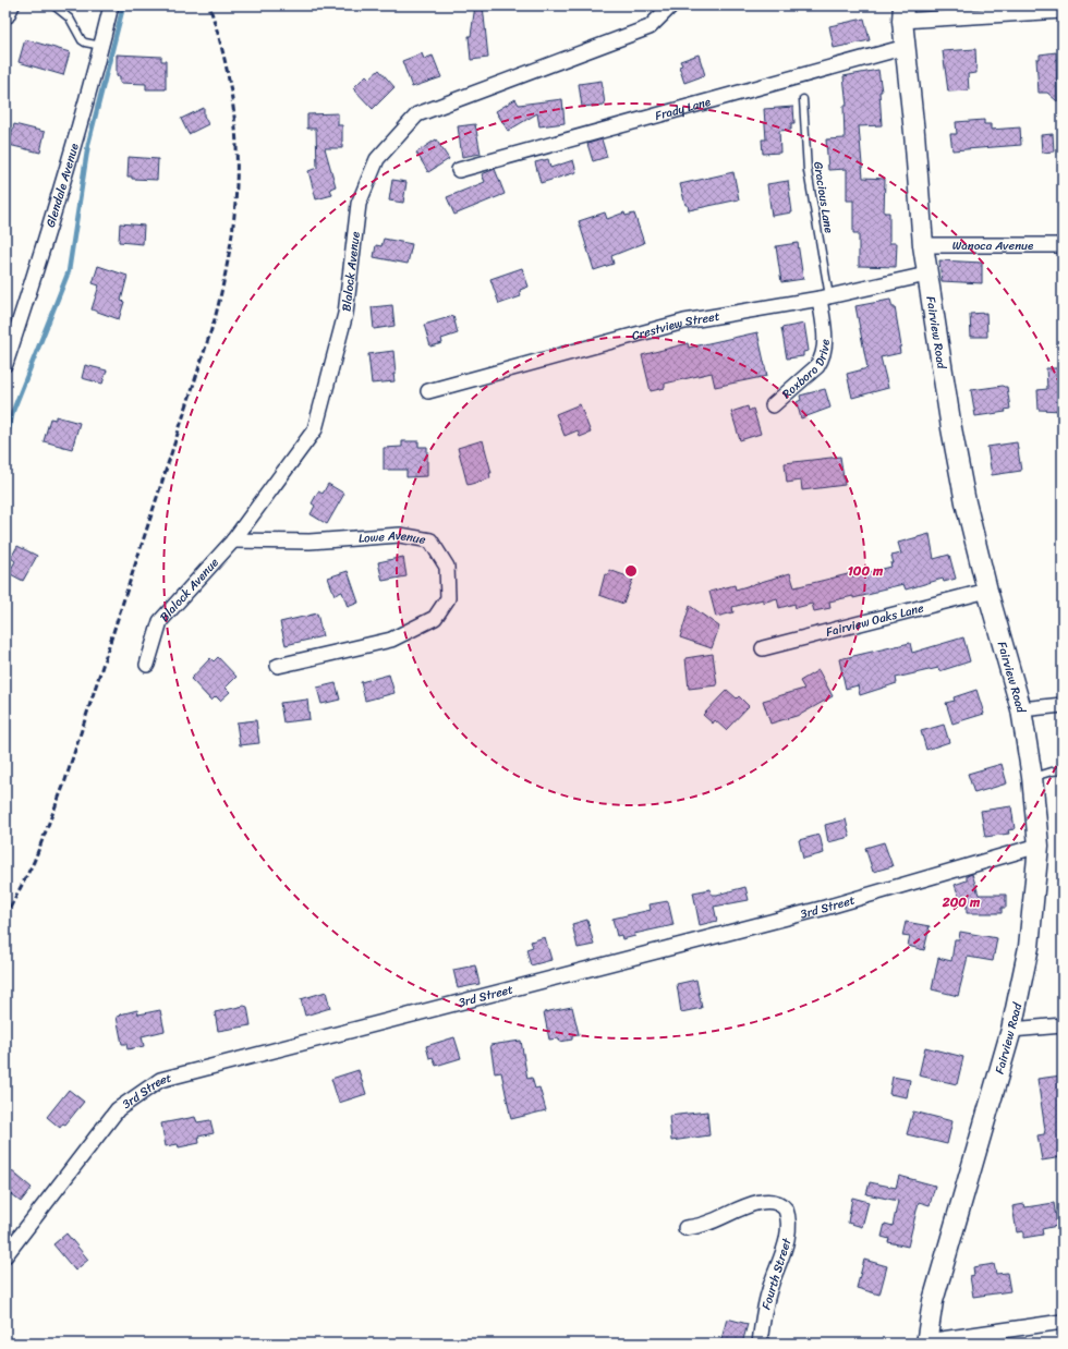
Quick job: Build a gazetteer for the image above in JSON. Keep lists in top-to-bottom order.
{
  "streets": {
    "main road": ["Fairview Road"],
    "street": [
      "Frady Lane",
      "Glendale Avenue",
      "Wanoca Avenue",
      "Blalock Avenue",
      "Crestview Street",
      "Roxboro Drive",
      "Lowe Avenue",
      "Fairview Oaks Lane",
      "3rd Street",
      "Fourth Street"
    ],
    "lane": ["Gracious Lane"]
  },
  "crossings": [
    ["Frady Lane", "Fairview Road"],
    ["Gracious Lane", "Crestview Street"],
    ["Gracious Lane", "Roxboro Drive"],
    ["Wanoca Avenue", "Fairview Road"],
    ["Blalock Avenue", "Lowe Avenue"],
    ["Crestview Street", "Fairview Road"],
    ["Crestview Street", "Roxboro Drive"],
    ["Fairview Road", "Fairview Oaks Lane"],
    ["Fairview Road", "3rd Street"]
  ],
  "rings": ["100 m", "200 m"]
}
